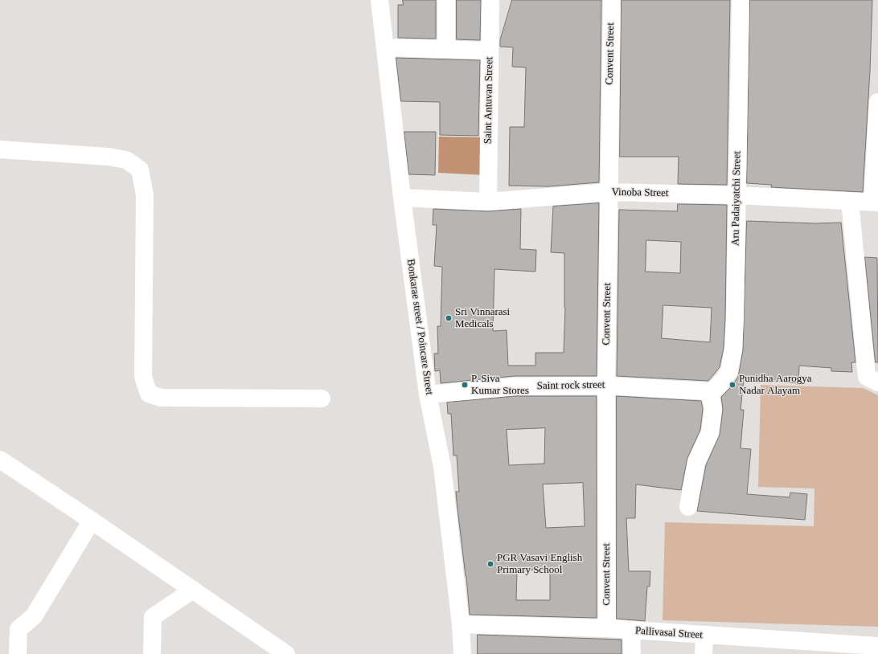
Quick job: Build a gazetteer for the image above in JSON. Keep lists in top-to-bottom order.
{
  "streets": {
    "street": [
      "Convent Street",
      "Saint Antuvan Street",
      "Vinoba Street",
      "Aru Padaiyatchi Street",
      "Bonkarae street / Poincare Street",
      "Saint rock street",
      "Pallivasal Street"
    ]
  },
  "crossings": [
    ["Convent Street", "Vinoba Street"],
    ["Convent Street", "Saint rock street"],
    ["Convent Street", "Pallivasal Street"],
    ["Saint Antuvan Street", "Vinoba Street"],
    ["Vinoba Street", "Aru Padaiyatchi Street"],
    ["Vinoba Street", "Bonkarae street / Poincare Street"],
    ["Aru Padaiyatchi Street", "Saint rock street"],
    ["Bonkarae street / Poincare Street", "Saint rock street"],
    ["Bonkarae street / Poincare Street", "Pallivasal Street"]
  ],
  "places": [
    "Sri Vinnarasi Medicals",
    "P. Siva Kumar Stores",
    "Punidha Aarogya Nadar Alayam",
    "PGR Vasavi English Primary School"
  ]
}
